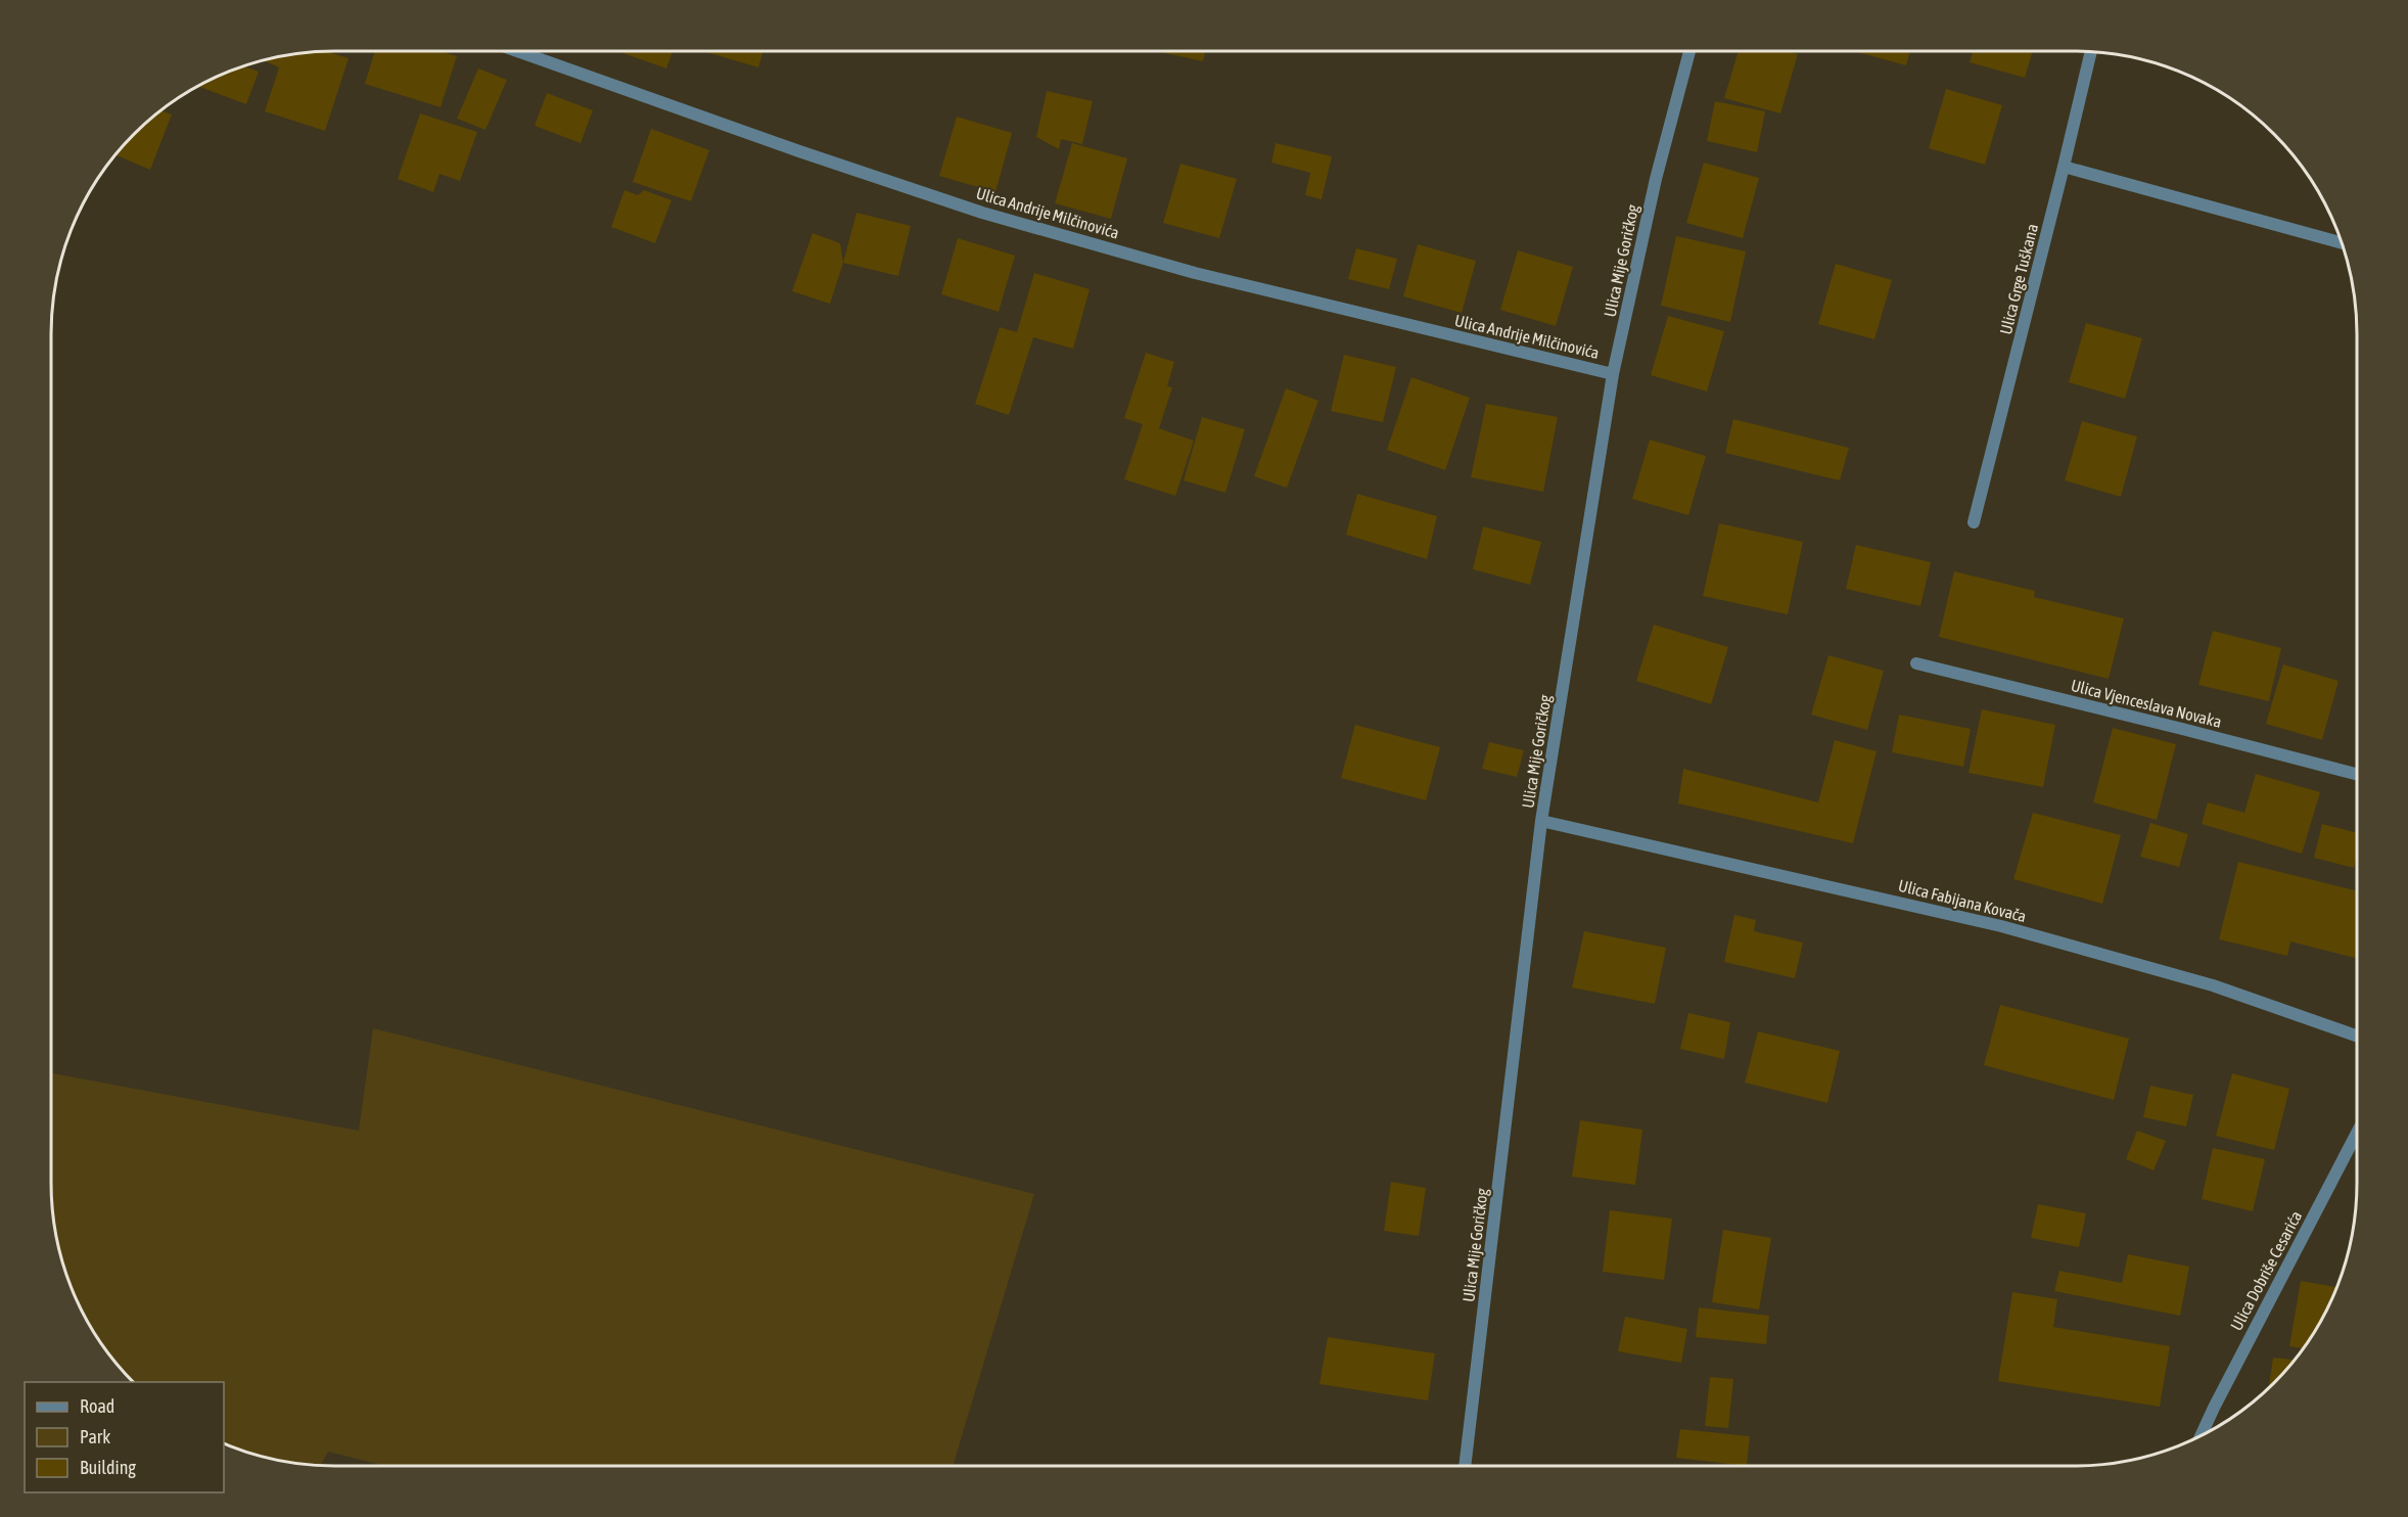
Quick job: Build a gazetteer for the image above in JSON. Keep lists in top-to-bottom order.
{
  "streets": {
    "street": [
      "Ulica Andrije Milčinovića",
      "Ulica Mije Goričkog",
      "Ulica Grge Tuškana",
      "Ulica Vjenceslava Novaka",
      "Ulica Fabijana Kovača",
      "Ulica Dobriše Cesarića"
    ]
  },
  "crossings": [
    ["Ulica Andrije Milčinovića", "Ulica Mije Goričkog"],
    ["Ulica Mije Goričkog", "Ulica Fabijana Kovača"]
  ],
  "legend": ["Road", "Park", "Building"]
}
